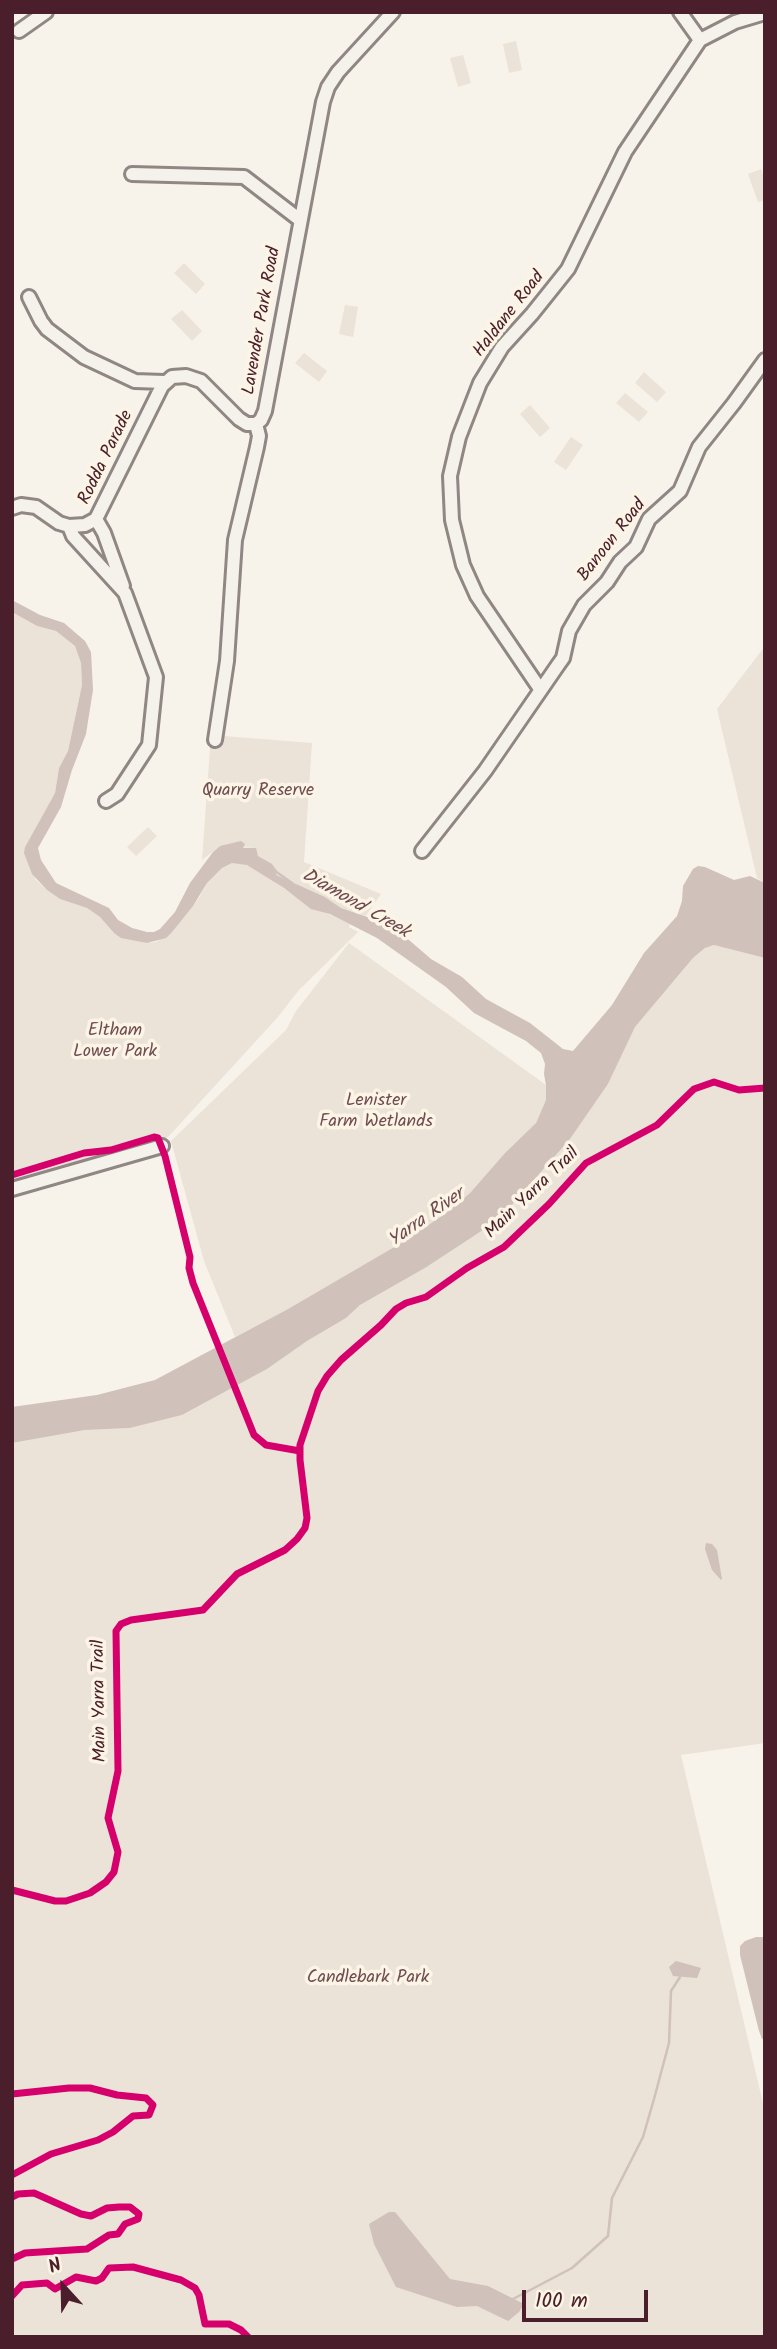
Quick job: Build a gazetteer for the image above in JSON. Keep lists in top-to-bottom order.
{
  "streets": {
    "street": [
      "Haldane Road",
      "Lavender Park Road",
      "Rodda Parade",
      "Banoon Road"
    ],
    "cycle path": ["Main Yarra Trail"]
  },
  "crossings": [
    ["Haldane Road", "Banoon Road"]
  ],
  "water": ["Diamond Creek", "Yarra River"],
  "parks": [
    "Quarry Reserve",
    "Eltham Lower Park",
    "Lenister Farm Wetlands",
    "Candlebark Park"
  ],
  "scale_bar": "100 m",
  "north": "top"
}
